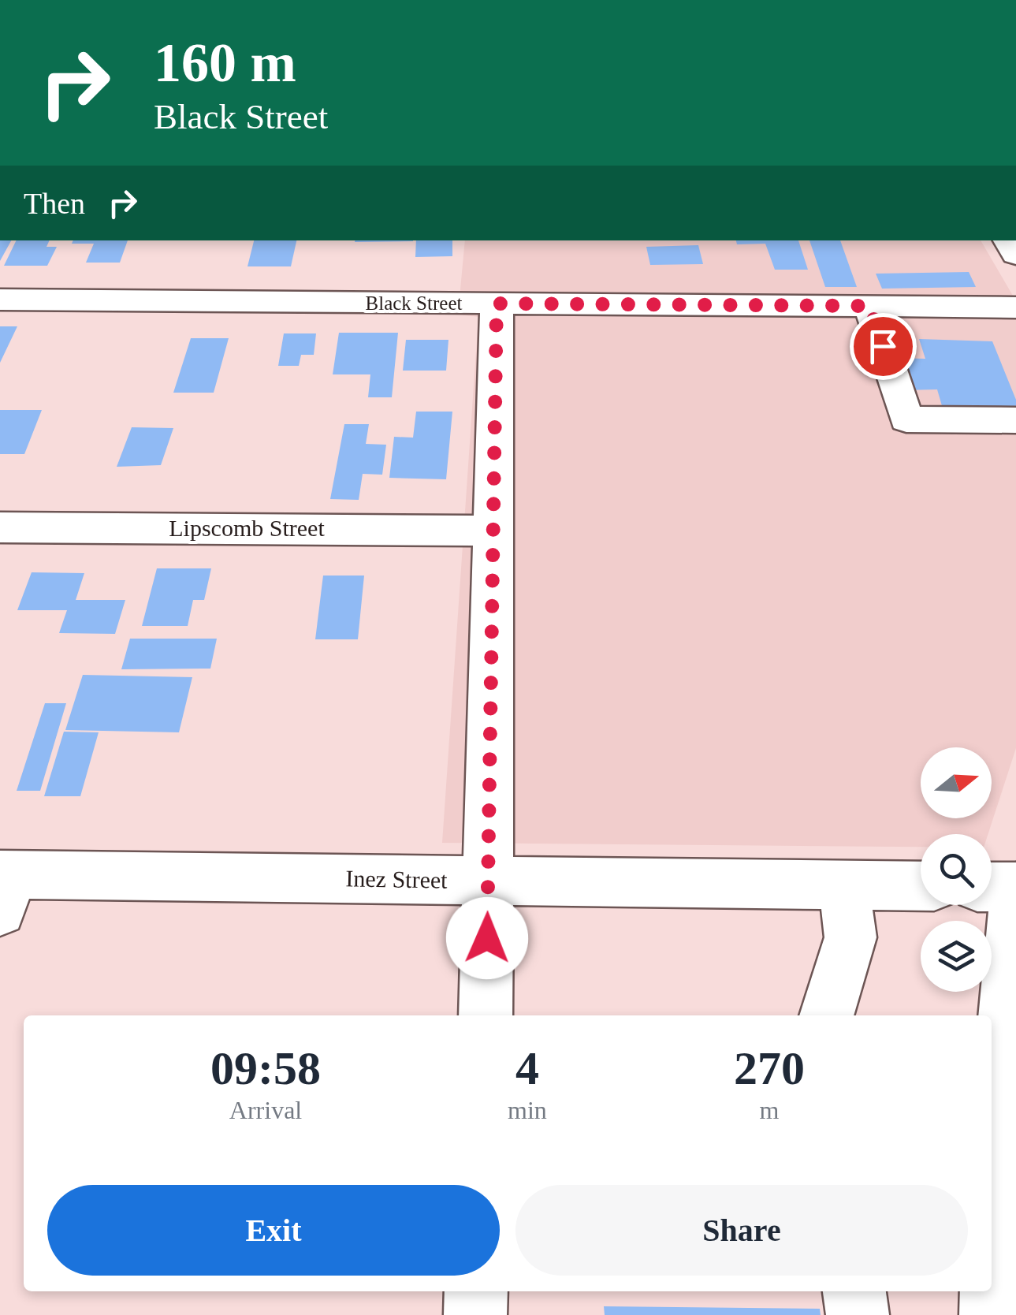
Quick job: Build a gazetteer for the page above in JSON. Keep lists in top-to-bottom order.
{
  "streets": {
    "street": ["Black Street", "Lipscomb Street", "Inez Street"]
  },
  "north": "right",
  "page": {
    "turn": ["160 m", "Black Street"],
    "then": "Then",
    "eta": [
      "09:58",
      "Arrival",
      "4",
      "min",
      "270",
      "m"
    ],
    "buttons": ["Exit", "Share"]
  }
}
